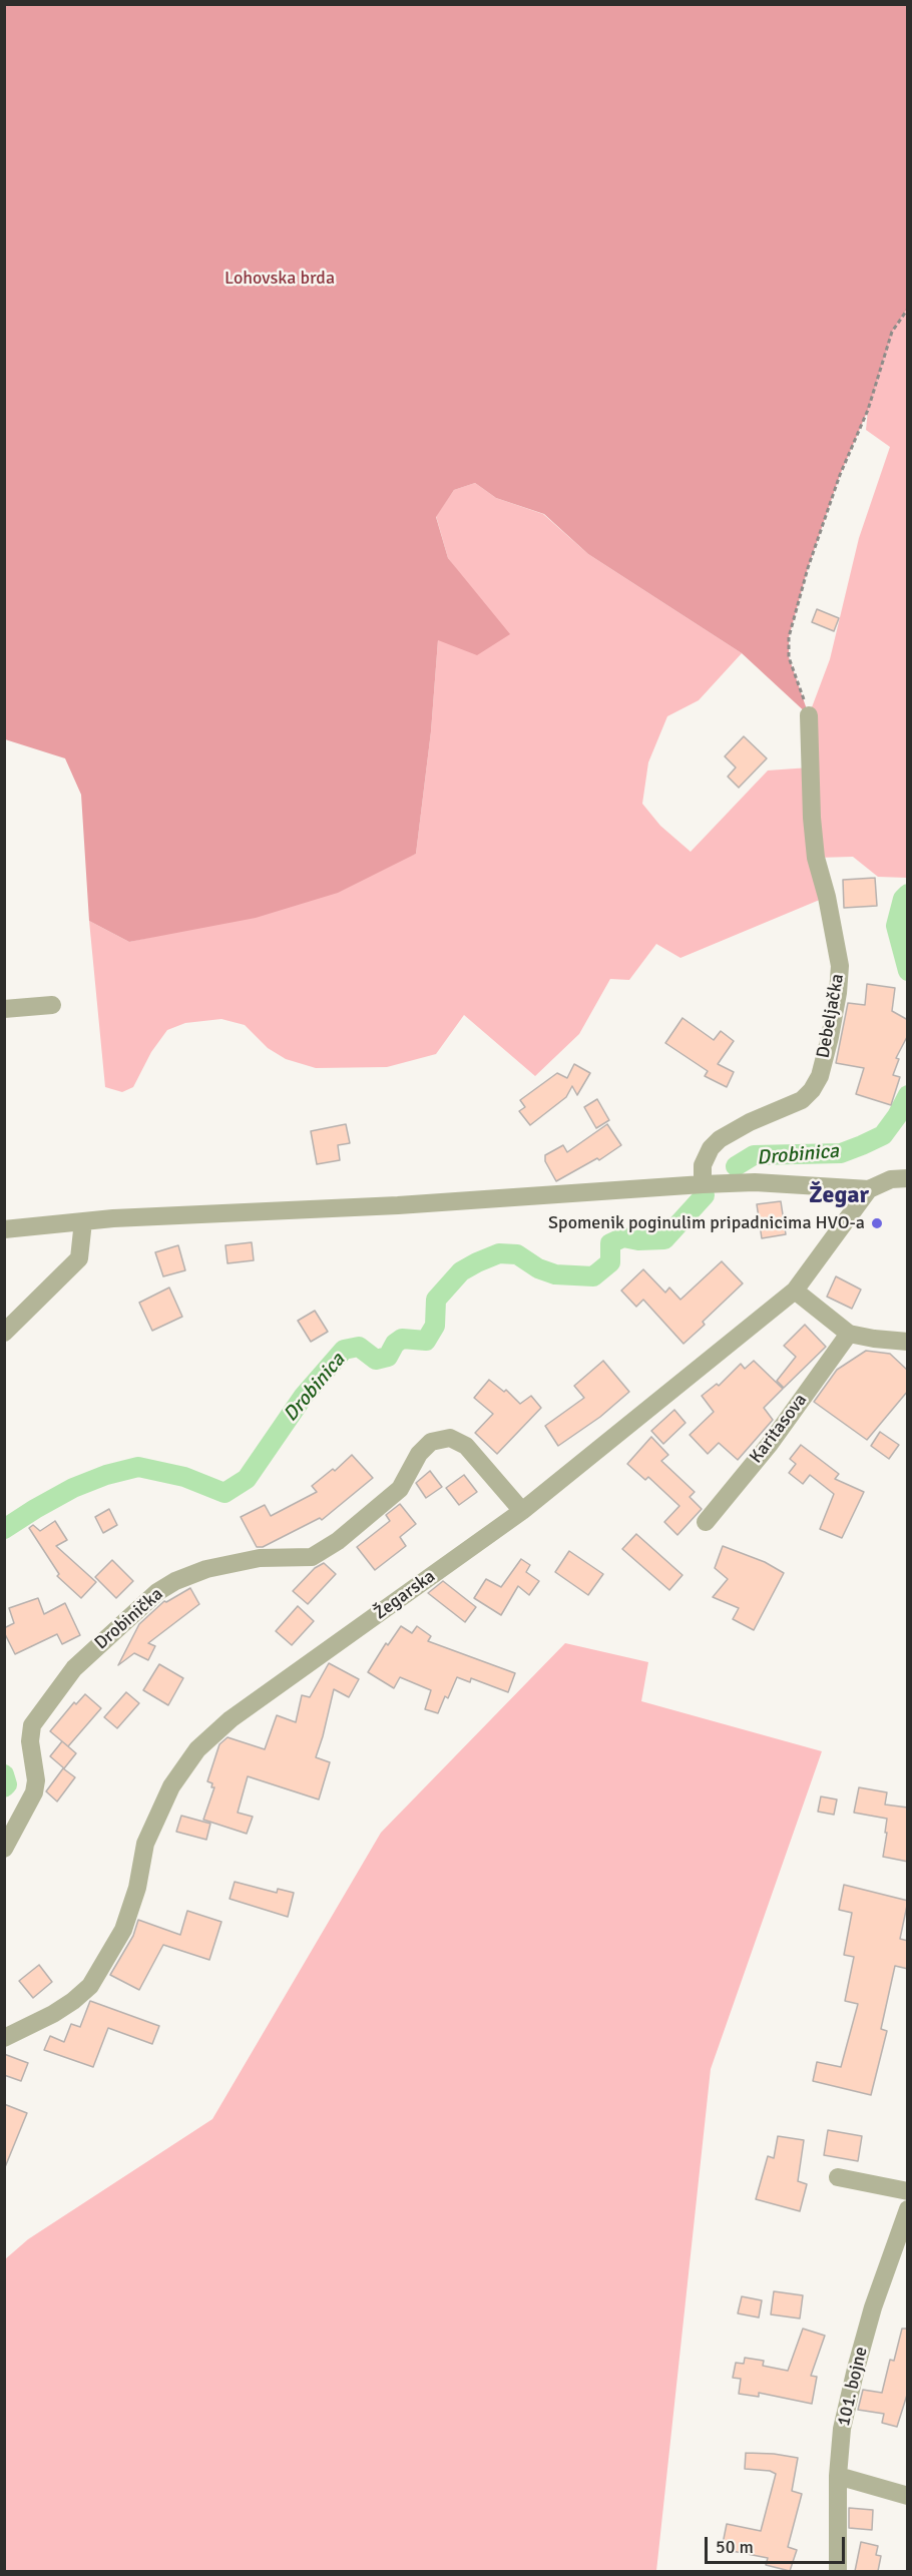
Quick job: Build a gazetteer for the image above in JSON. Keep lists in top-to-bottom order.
{
  "streets": {
    "street": [
      "Debeljačka",
      "Karitasova",
      "Žegarska",
      "Drobinička",
      "101. bojne"
    ]
  },
  "crossings": [
    ["Žegarska", "Drobinička"]
  ],
  "districts": ["Žegar"],
  "water": ["Drobinica"],
  "parks": ["Lohovska brda"],
  "places": ["Spomenik poginulim pripadnicima HVO-a"],
  "scale_bar": "50 m"
}
